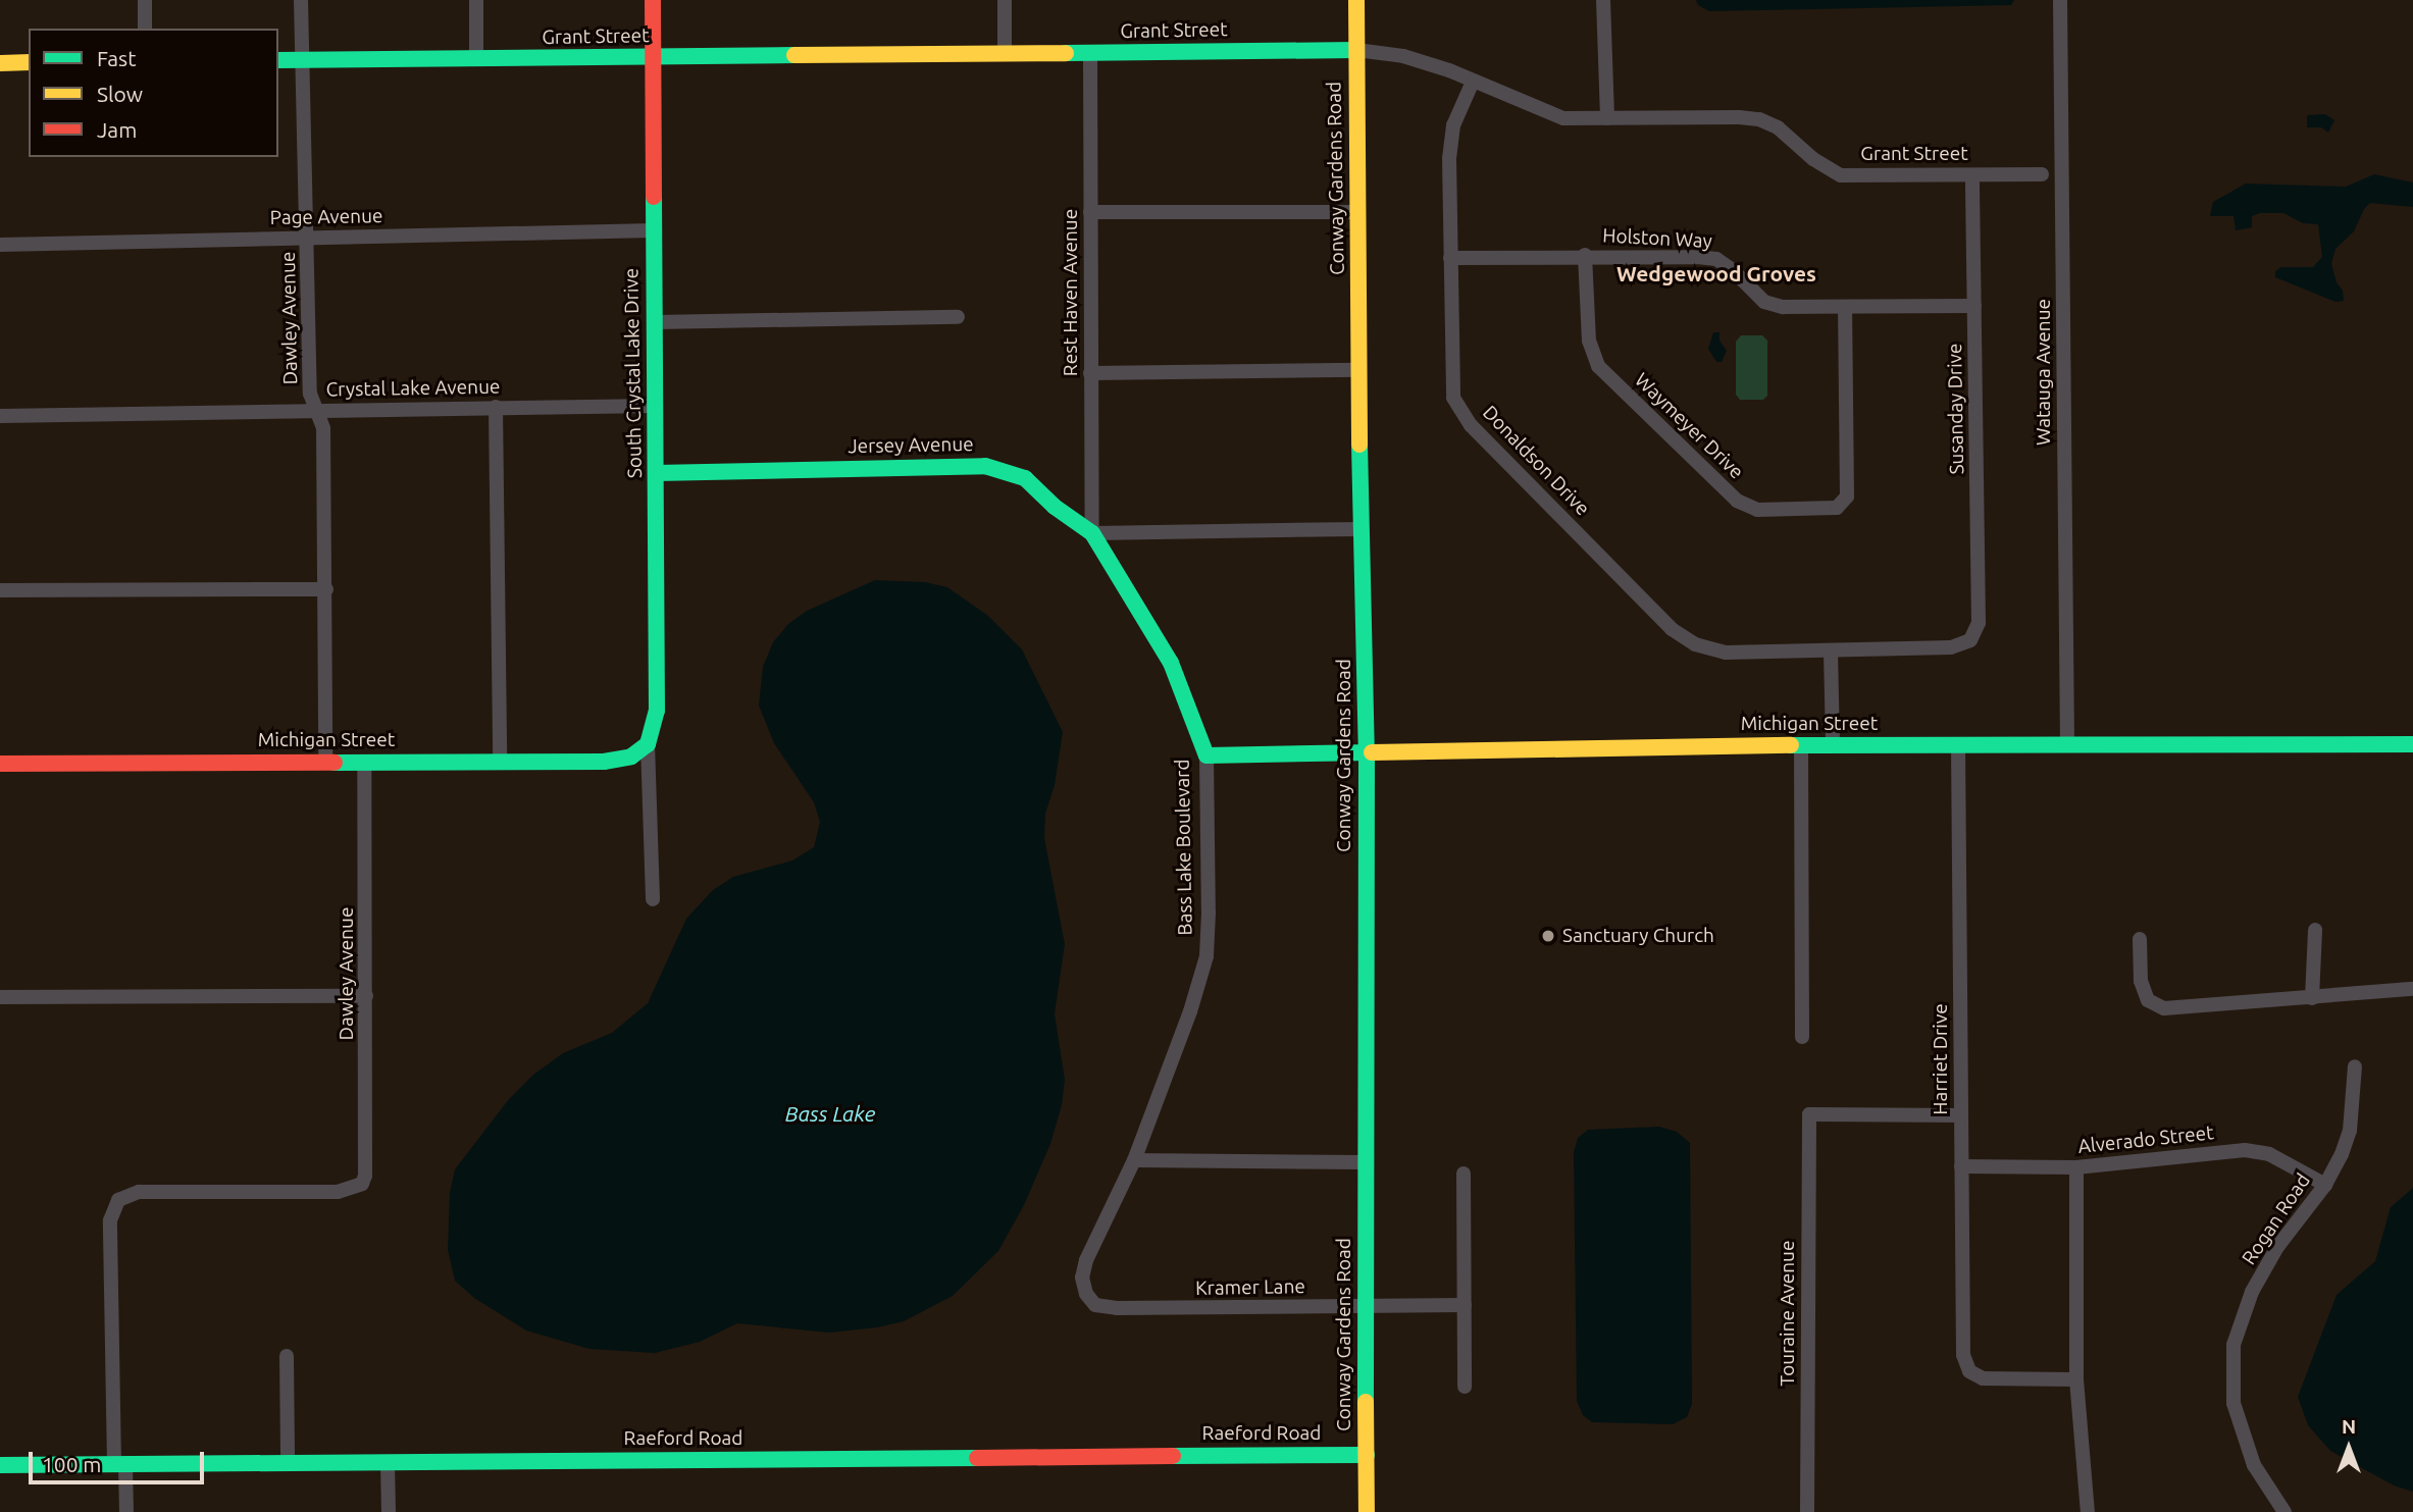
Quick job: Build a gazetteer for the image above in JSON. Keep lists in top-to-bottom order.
{
  "streets": {
    "street": [
      "Grant Street",
      "Conway Gardens Road",
      "Page Avenue",
      "Holston Way",
      "Rest Haven Avenue",
      "Dawley Avenue",
      "Watauga Avenue",
      "South Crystal Lake Drive",
      "Crystal Lake Avenue",
      "Susanday Drive",
      "Waymeyer Drive",
      "Jersey Avenue",
      "Donaldson Drive",
      "Michigan Street",
      "Bass Lake Boulevard",
      "Harriet Drive",
      "Alverado Street",
      "Rogan Road",
      "Kramer Lane",
      "Touraine Avenue",
      "Raeford Road"
    ]
  },
  "crossings": [
    ["Grant Street", "Conway Gardens Road"],
    ["Grant Street", "Rest Haven Avenue"],
    ["Grant Street", "Dawley Avenue"],
    ["Grant Street", "South Crystal Lake Drive"],
    ["Grant Street", "Susanday Drive"],
    ["Grant Street", "Donaldson Drive"],
    ["Conway Gardens Road", "Michigan Street"],
    ["Conway Gardens Road", "Kramer Lane"],
    ["Conway Gardens Road", "Raeford Road"],
    ["Page Avenue", "Dawley Avenue"],
    ["Page Avenue", "South Crystal Lake Drive"],
    ["Holston Way", "Susanday Drive"],
    ["Holston Way", "Waymeyer Drive"],
    ["Holston Way", "Donaldson Drive"],
    ["Rest Haven Avenue", "Jersey Avenue"],
    ["Rest Haven Avenue", "Bass Lake Boulevard"],
    ["Dawley Avenue", "Crystal Lake Avenue"],
    ["Dawley Avenue", "Michigan Street"],
    ["Dawley Avenue", "Raeford Road"],
    ["Watauga Avenue", "Michigan Street"],
    ["South Crystal Lake Drive", "Crystal Lake Avenue"],
    ["South Crystal Lake Drive", "Jersey Avenue"],
    ["South Crystal Lake Drive", "Michigan Street"],
    ["Susanday Drive", "Donaldson Drive"],
    ["Jersey Avenue", "Bass Lake Boulevard"],
    ["Michigan Street", "Bass Lake Boulevard"],
    ["Michigan Street", "Harriet Drive"],
    ["Bass Lake Boulevard", "Kramer Lane"],
    ["Harriet Drive", "Alverado Street"],
    ["Harriet Drive", "Touraine Avenue"],
    ["Alverado Street", "Rogan Road"]
  ],
  "districts": ["Wedgewood Groves"],
  "water": ["Bass Lake"],
  "places": ["Sanctuary Church"],
  "legend": ["Fast", "Slow", "Jam"],
  "scale_bar": "100 m",
  "north": "top"
}
